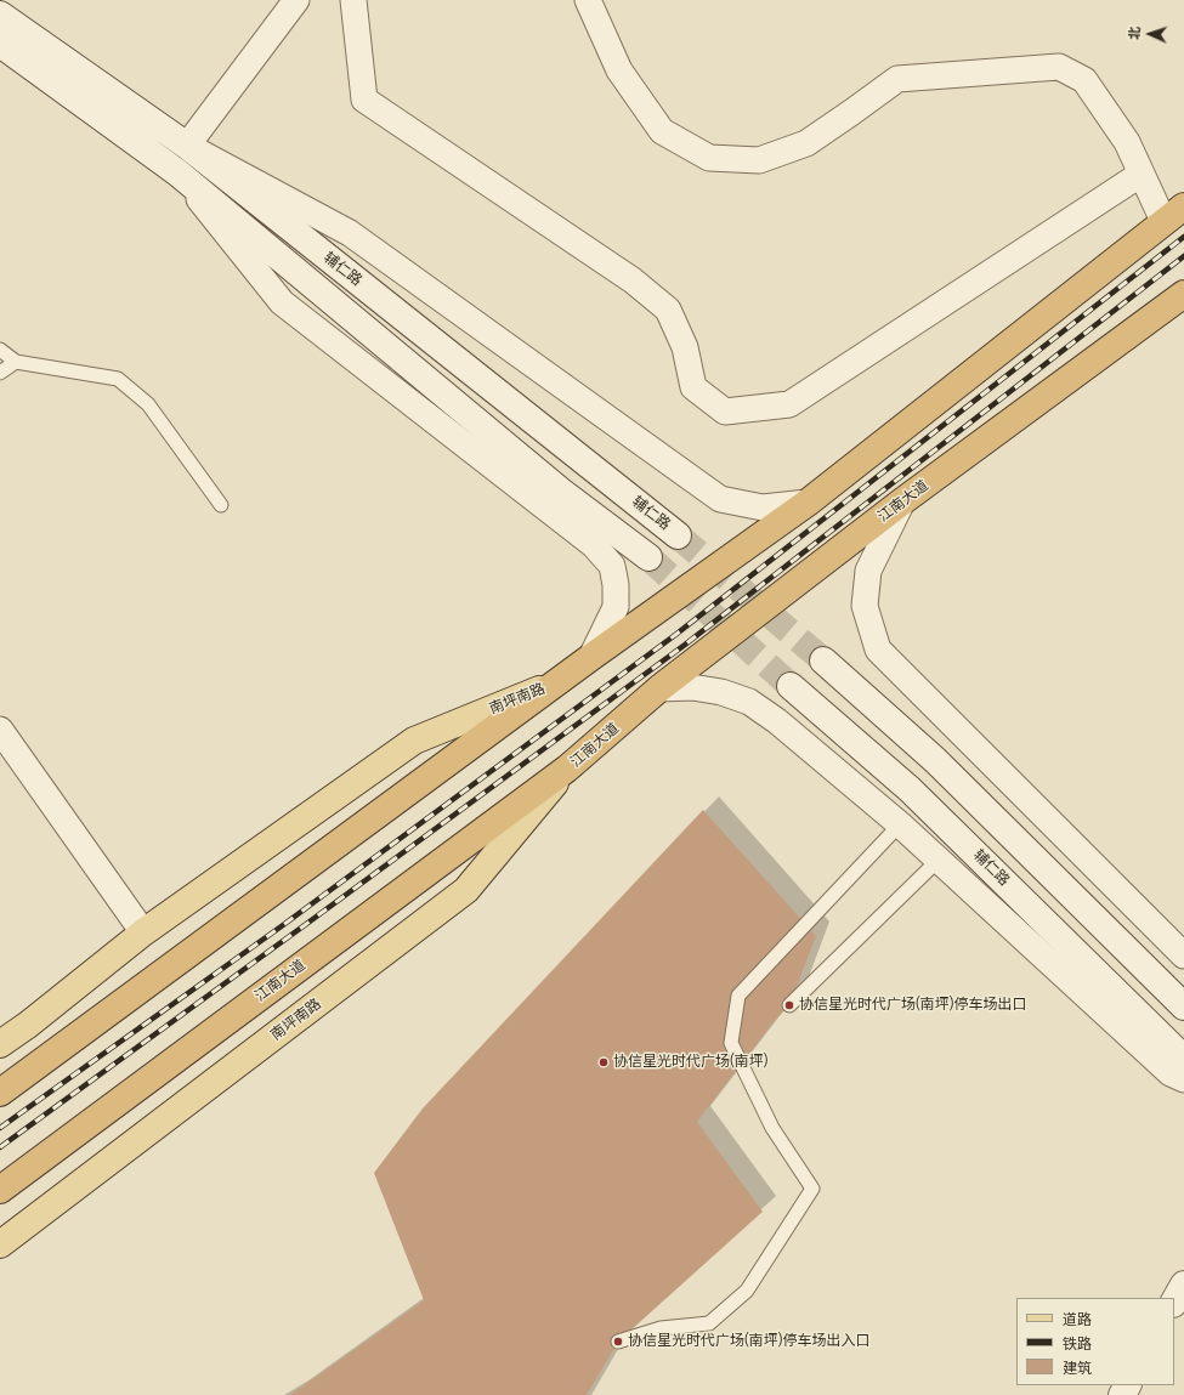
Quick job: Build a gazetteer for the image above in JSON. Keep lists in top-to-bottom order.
{
  "streets": {
    "highway": ["江南大道"],
    "main road": ["辅仁路", "南坪南路"]
  },
  "crossings": [
    ["江南大道", "南坪南路"]
  ],
  "places": ["协信星光时代广场(南坪)停车场出口", "协信星光时代广场(南坪)", "协信星光时代广场(南坪)停车场出入口"],
  "legend": ["道路", "铁路", "建筑"],
  "north": "left"
}
